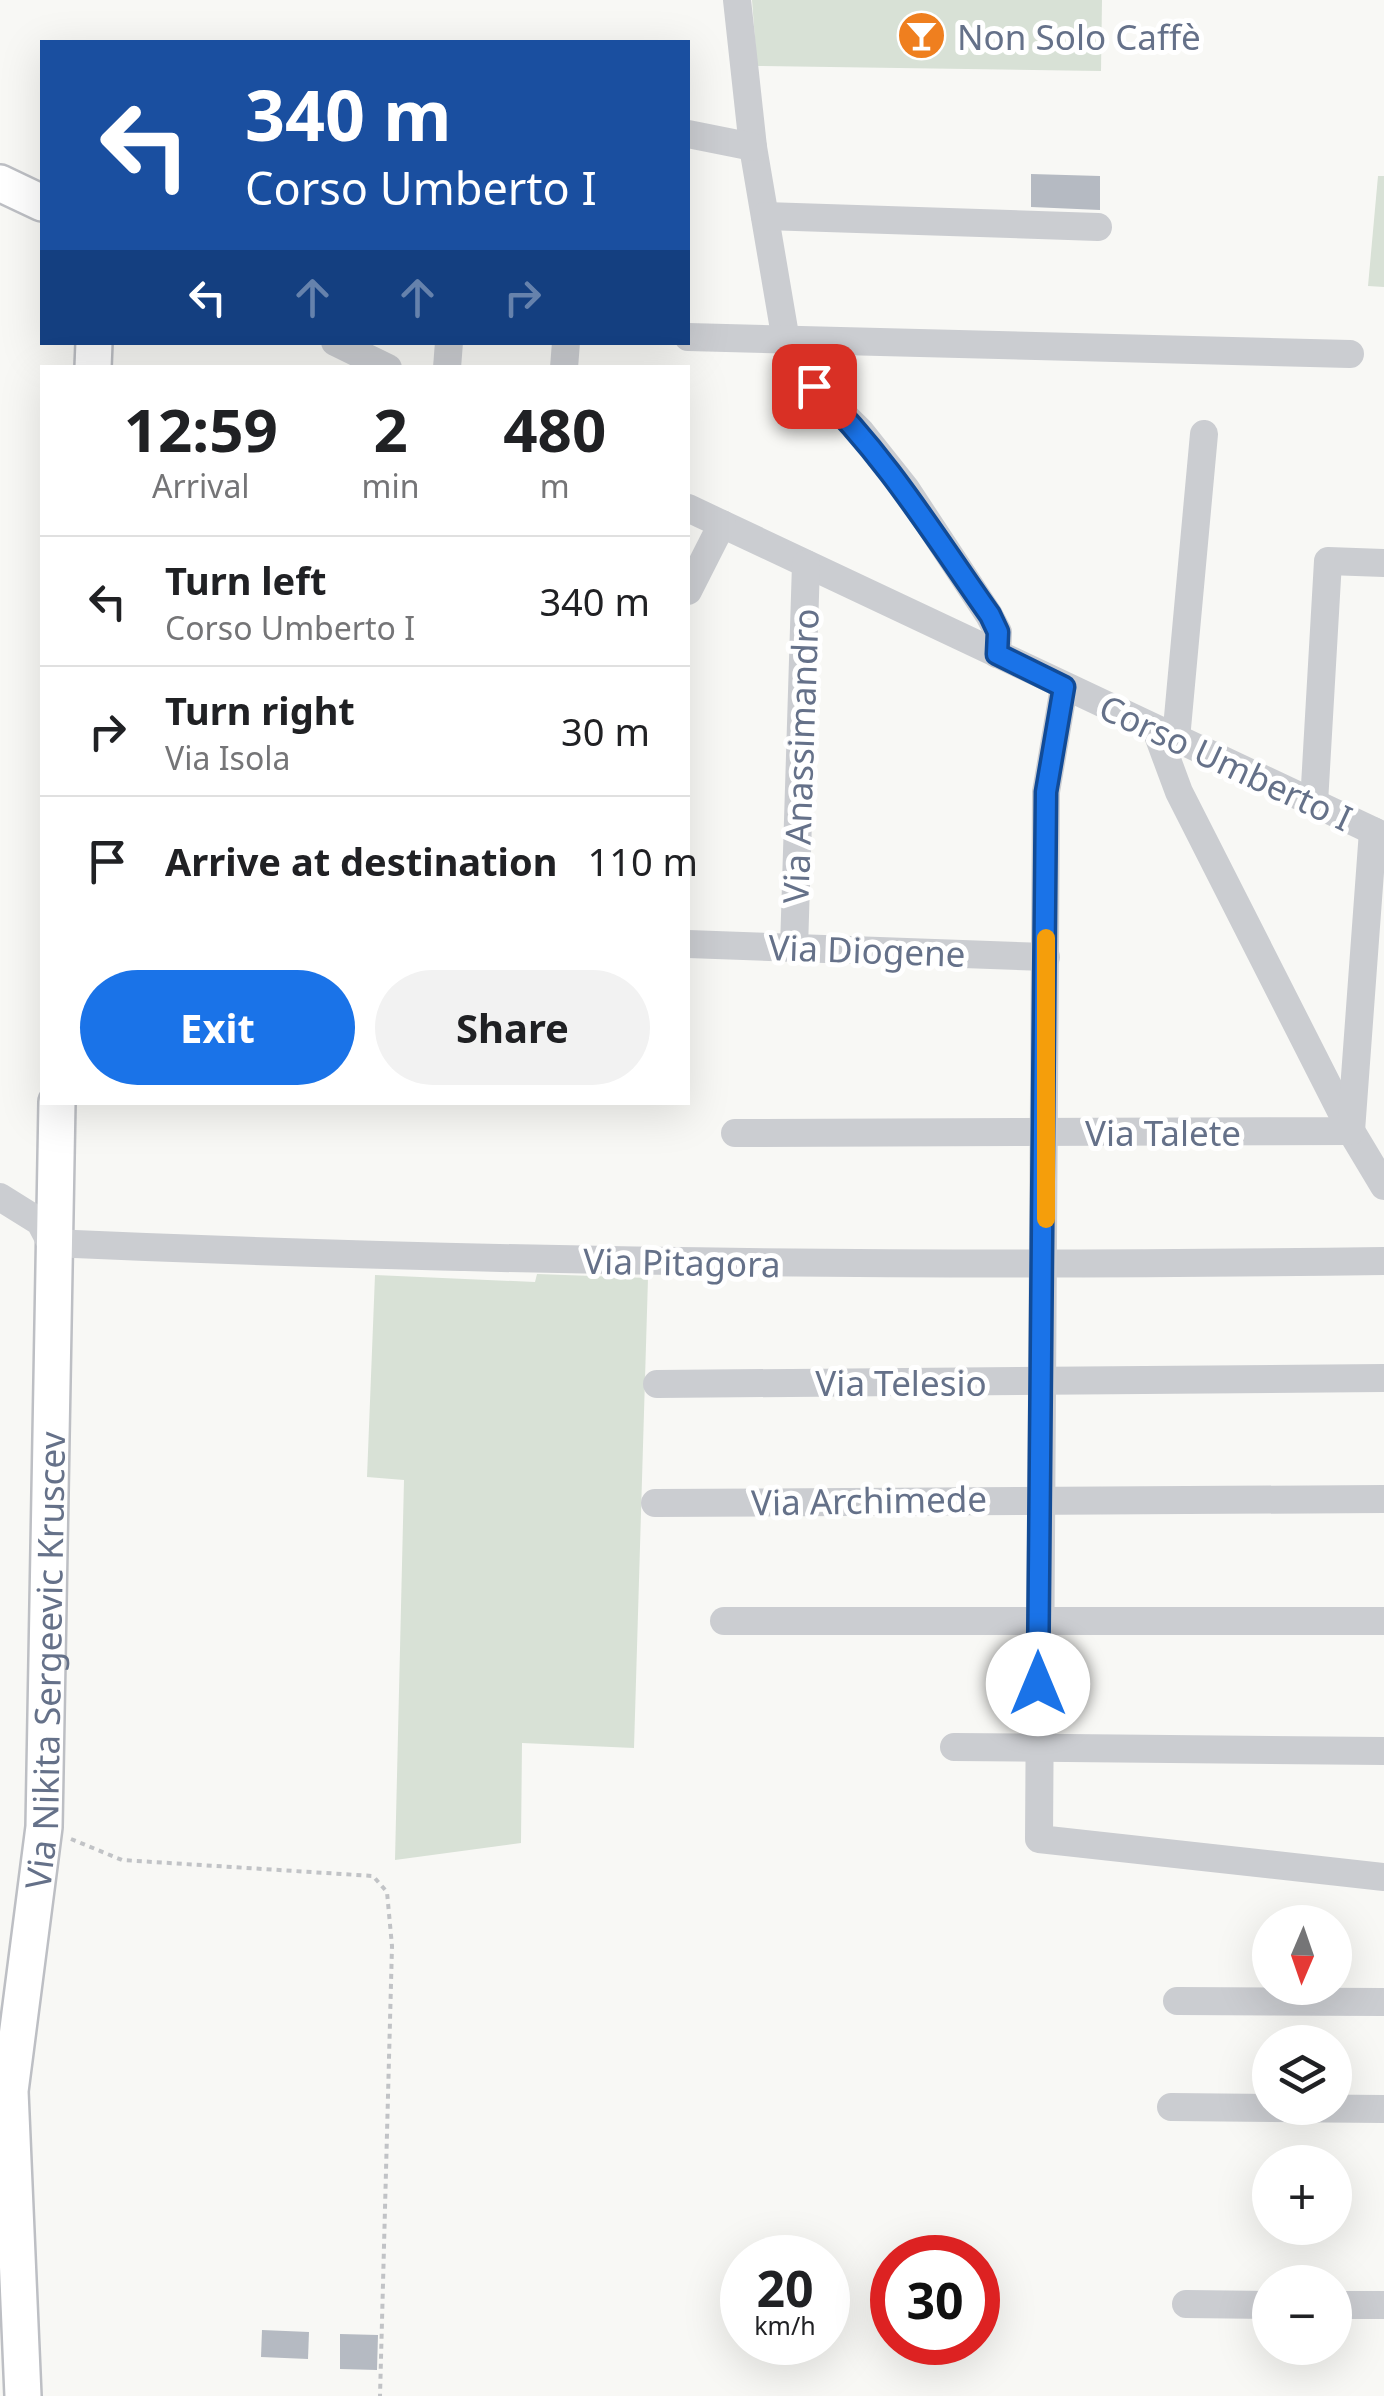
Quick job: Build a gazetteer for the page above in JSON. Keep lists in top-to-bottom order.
{
  "streets": {
    "main road": ["Via Nikita Sergeevic Kruscev"],
    "street": [
      "Via Anassimandro",
      "Corso Umberto I",
      "Via Diogene",
      "Via Talete",
      "Via Pitagora",
      "Via Telesio",
      "Via Archimede"
    ]
  },
  "crossings": [
    ["Via Anassimandro", "Corso Umberto I"],
    ["Via Anassimandro", "Via Diogene"],
    ["Via Pitagora", "Via Nikita Sergeevic Kruscev"]
  ],
  "places": {
    "bar": ["Non Solo Caffè"]
  },
  "north": "bottom",
  "page": {
    "turn": ["340 m", "Corso Umberto I"],
    "eta": [
      "12:59",
      "Arrival",
      "2",
      "min",
      "480",
      "m"
    ],
    "list": [
      {
        "name": "Turn left",
        "note": "Corso Umberto I",
        "value": "340 m"
      },
      {
        "name": "Turn right",
        "note": "Via Isola",
        "value": "30 m"
      },
      {
        "name": "Arrive at destination",
        "value": "110 m"
      }
    ],
    "buttons": ["Exit", "Share"],
    "map_buttons": ["+", "−"],
    "speed": "20 km/h",
    "limit": "30"
  }
}
